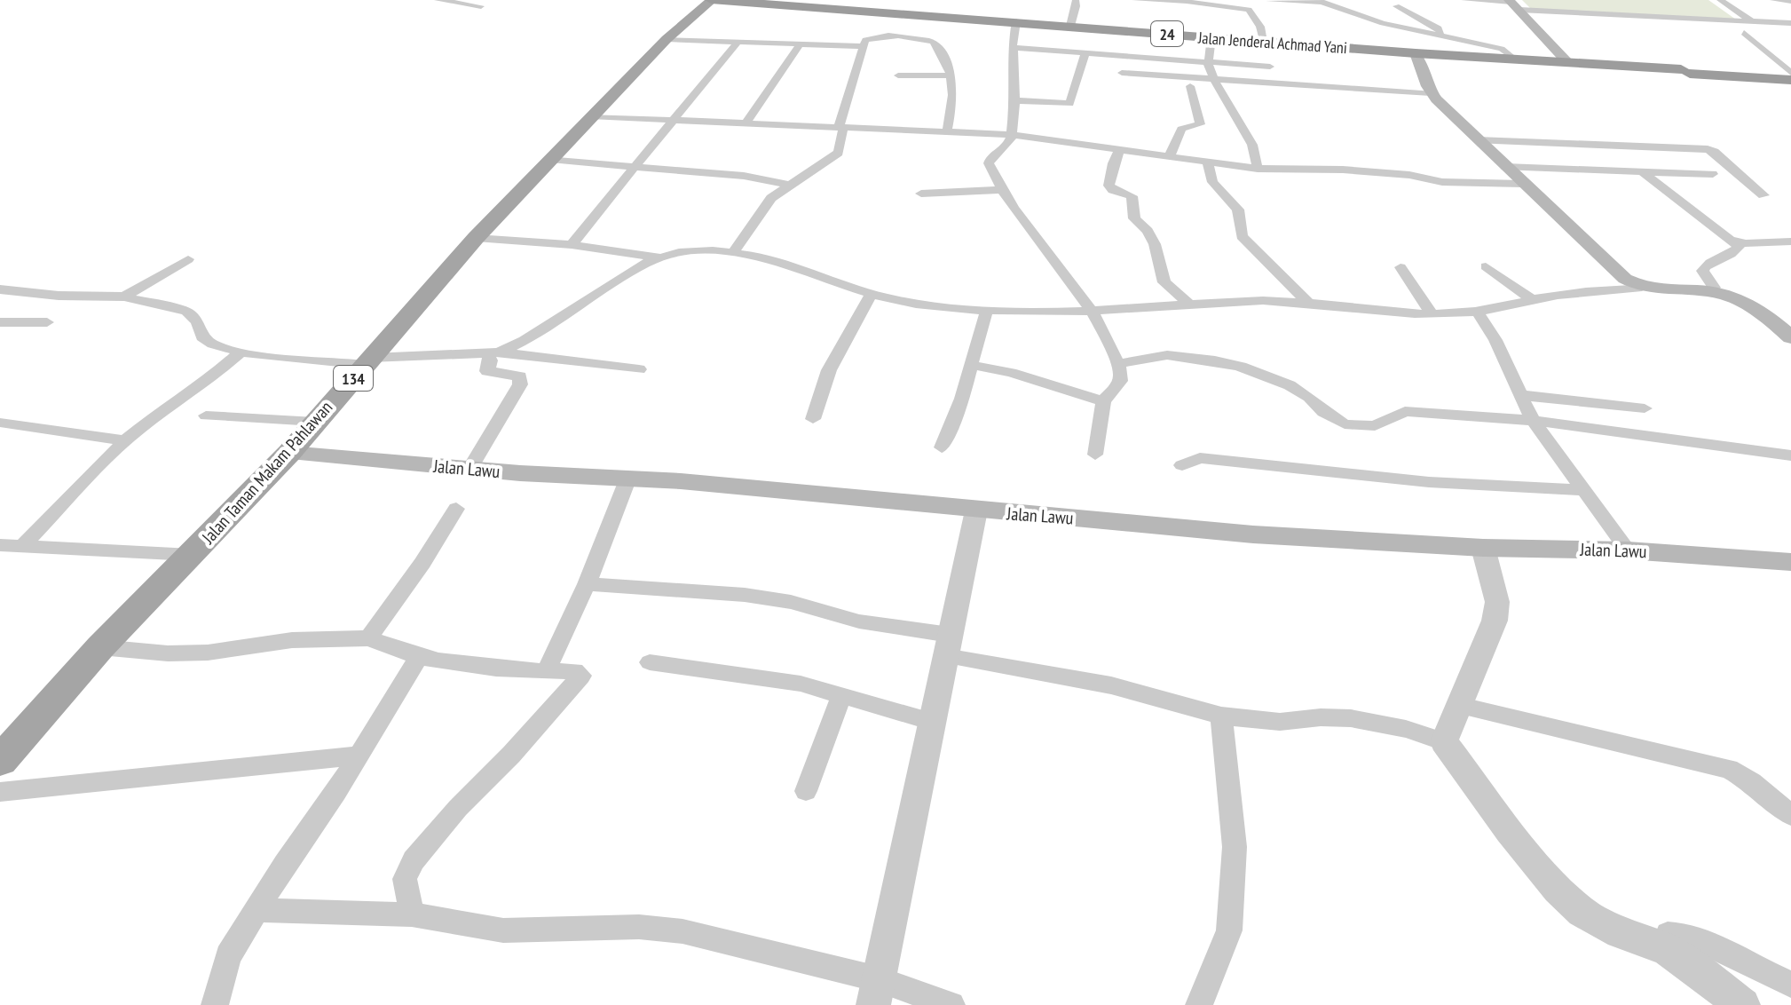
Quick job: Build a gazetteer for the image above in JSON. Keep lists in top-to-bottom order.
{
  "streets": {
    "highway": ["24", "Jalan Jenderal Achmad Yani"],
    "main road": ["134", "Jalan Lawu", "Jalan Taman Makam Pahlawan"]
  },
  "crossings": [
    ["Jalan Jenderal Achmad Yani", "Jalan Taman Makam Pahlawan"],
    ["Jalan Lawu", "Jalan Taman Makam Pahlawan"]
  ]
}
